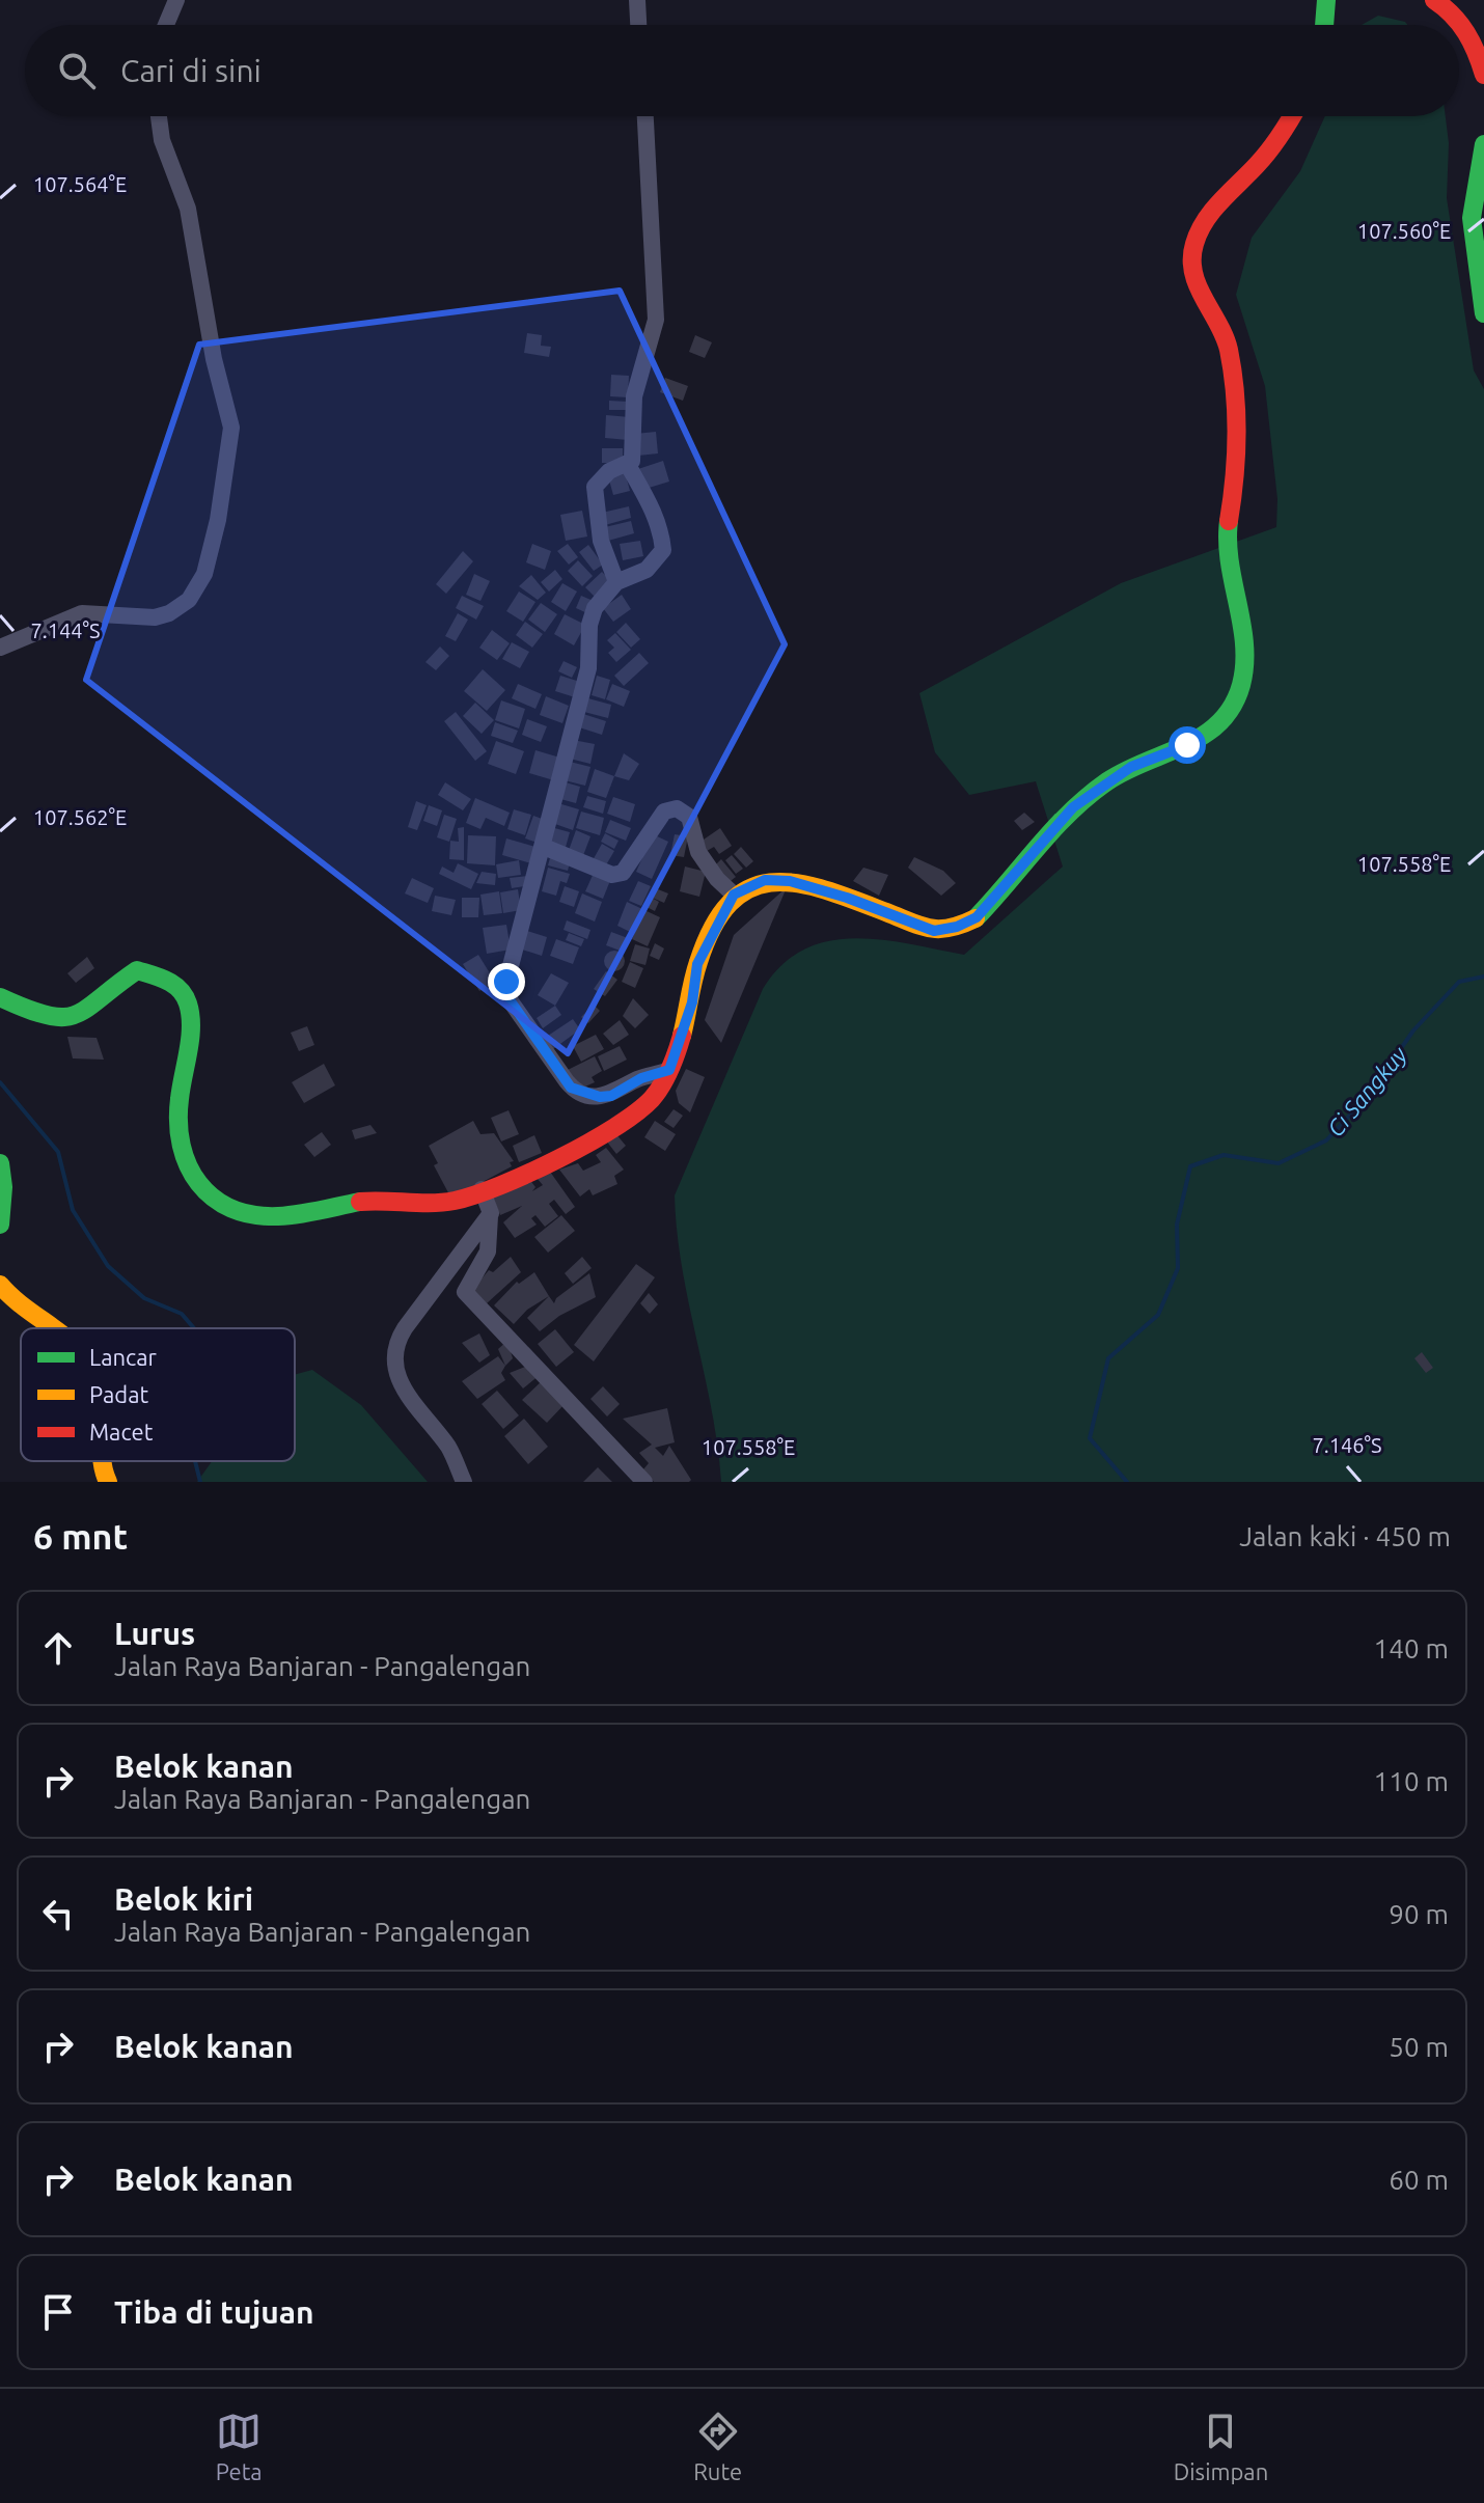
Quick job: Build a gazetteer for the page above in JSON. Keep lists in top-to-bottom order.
{
  "water": ["Ci Sangkuy"],
  "legend": ["Lancar", "Padat", "Macet"],
  "page": {
    "search": "Cari di sini",
    "heading": ["6 mnt", "Jalan kaki · 450 m"],
    "list": [
      ["Lurus", "Jalan Raya Banjaran - Pangalengan", "140 m"],
      ["Belok kanan", "Jalan Raya Banjaran - Pangalengan", "110 m"],
      ["Belok kiri", "Jalan Raya Banjaran - Pangalengan", "90 m"],
      ["Belok kanan", "50 m"],
      ["Belok kanan", "60 m"],
      "Tiba di tujuan"
    ],
    "nav": ["Peta", "Rute", "Disimpan"]
  },
  "coordinates": [
    "107.564°E",
    "107.560°E",
    "7.144°S",
    "107.562°E",
    "107.558°E",
    "7.146°S"
  ]
}
